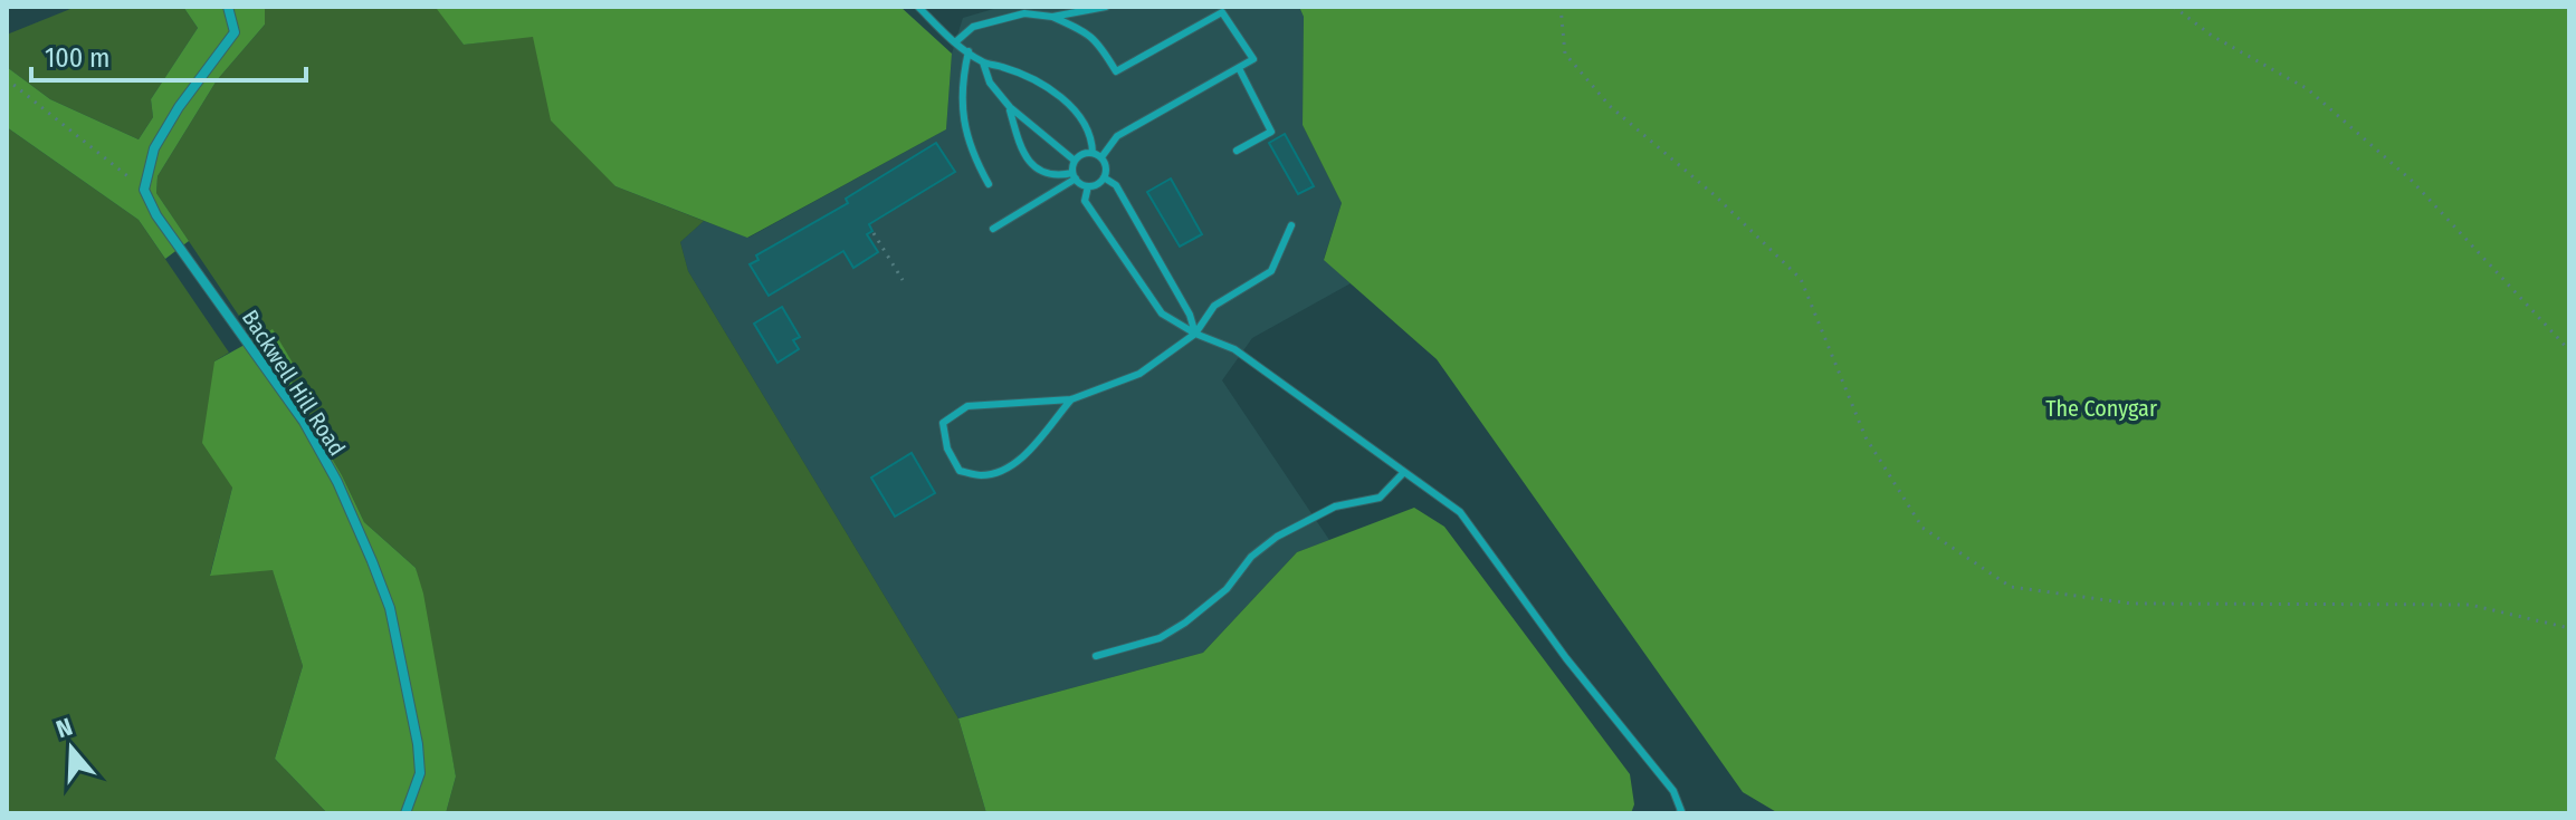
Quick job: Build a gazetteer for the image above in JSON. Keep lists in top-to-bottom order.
{
  "streets": {
    "street": ["Backwell Hill Road"]
  },
  "parks": ["The Conygar"],
  "scale_bar": "100 m",
  "north": "top"
}
